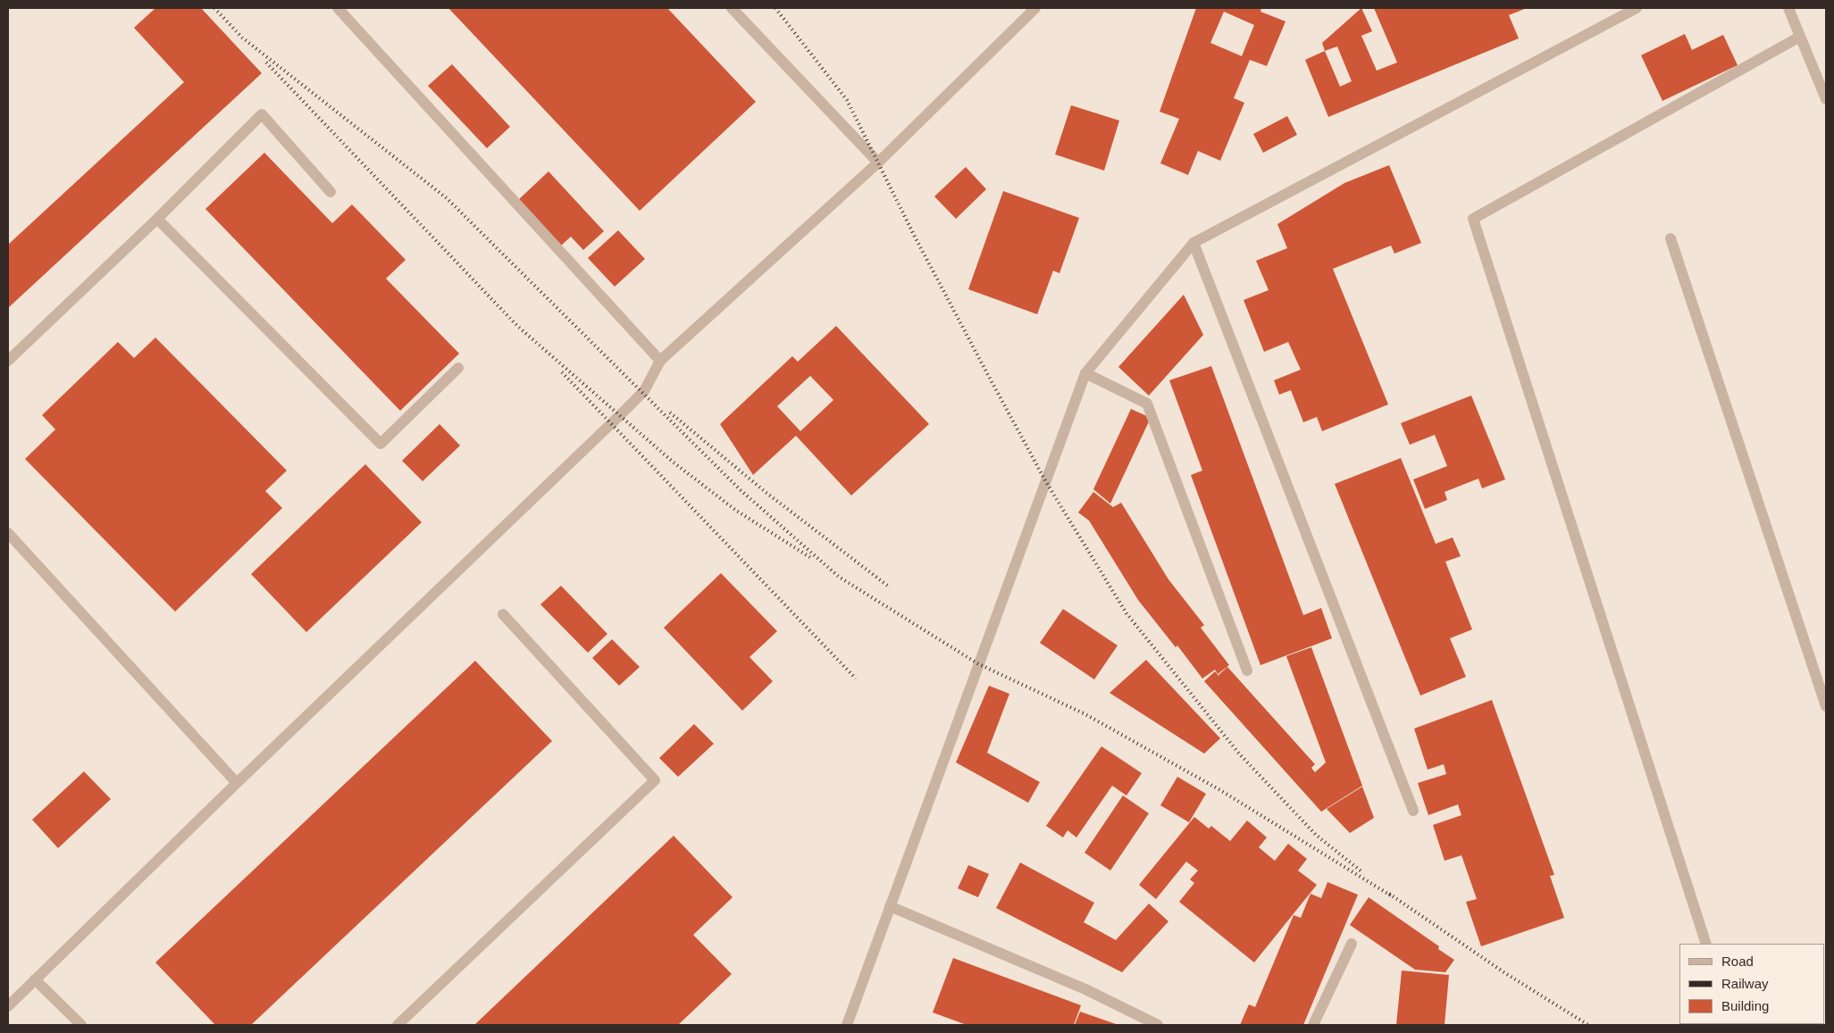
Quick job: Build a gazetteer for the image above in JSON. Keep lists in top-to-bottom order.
{
  "legend": ["Road", "Railway", "Building"]
}
